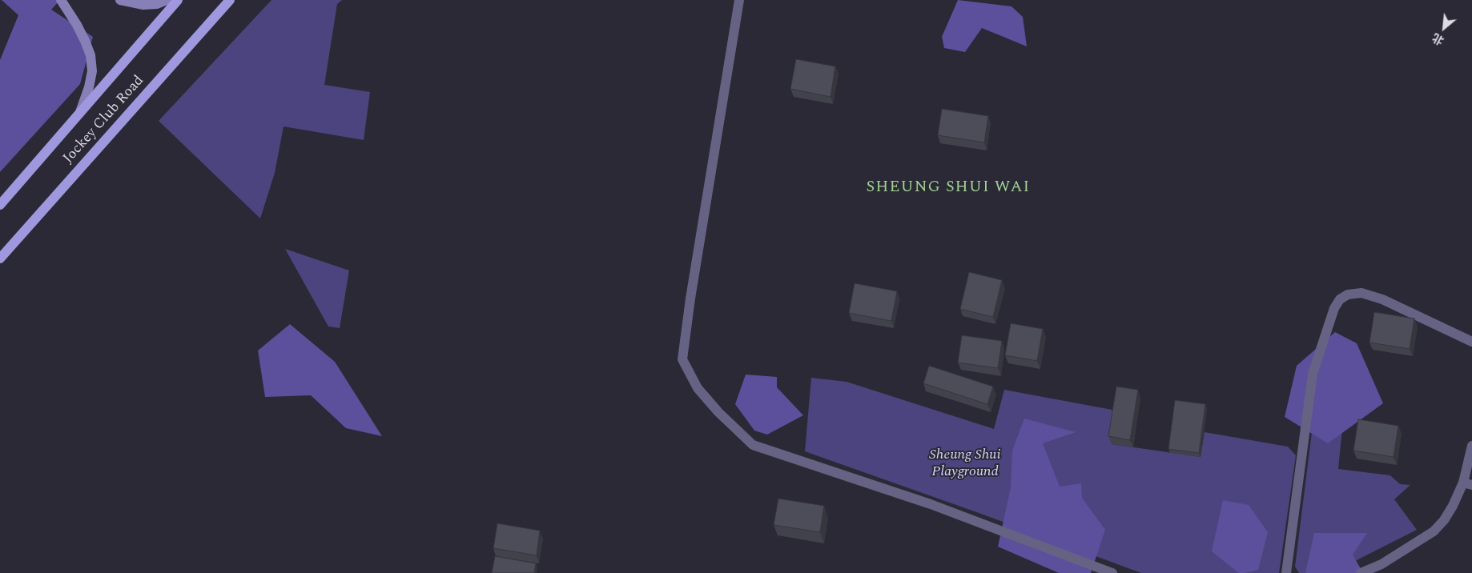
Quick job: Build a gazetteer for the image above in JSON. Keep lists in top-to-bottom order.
{
  "streets": {
    "main road": ["Jockey Club Road"]
  },
  "districts": ["SHEUNG SHUI WAI"],
  "parks": ["Sheung Shui Playground"],
  "north": "bottom left"
}
